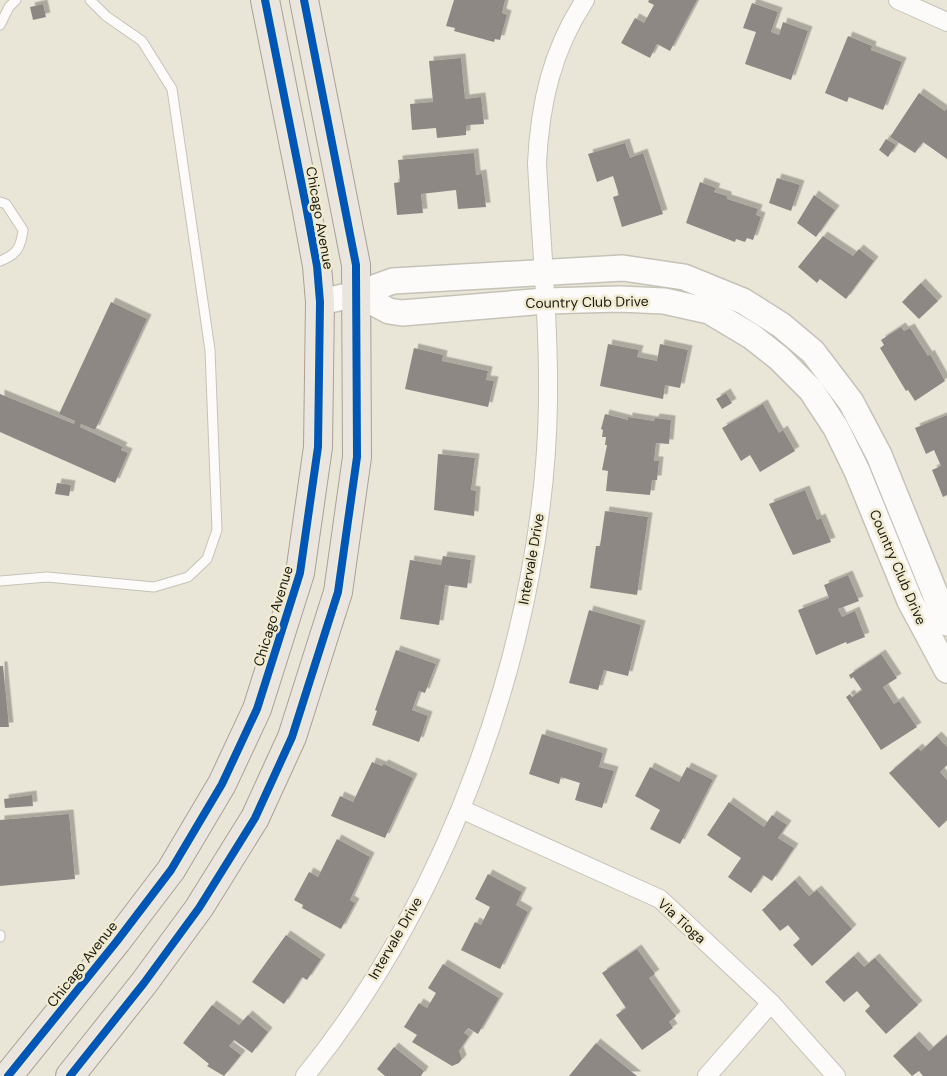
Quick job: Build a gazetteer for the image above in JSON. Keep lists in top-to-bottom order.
{
  "streets": {
    "main road": ["Chicago Avenue"],
    "street": ["Country Club Drive", "Intervale Drive", "Via Tioga"]
  },
  "crossings": [
    ["Chicago Avenue", "Country Club Drive"],
    ["Country Club Drive", "Intervale Drive"],
    ["Intervale Drive", "Via Tioga"]
  ]
}
